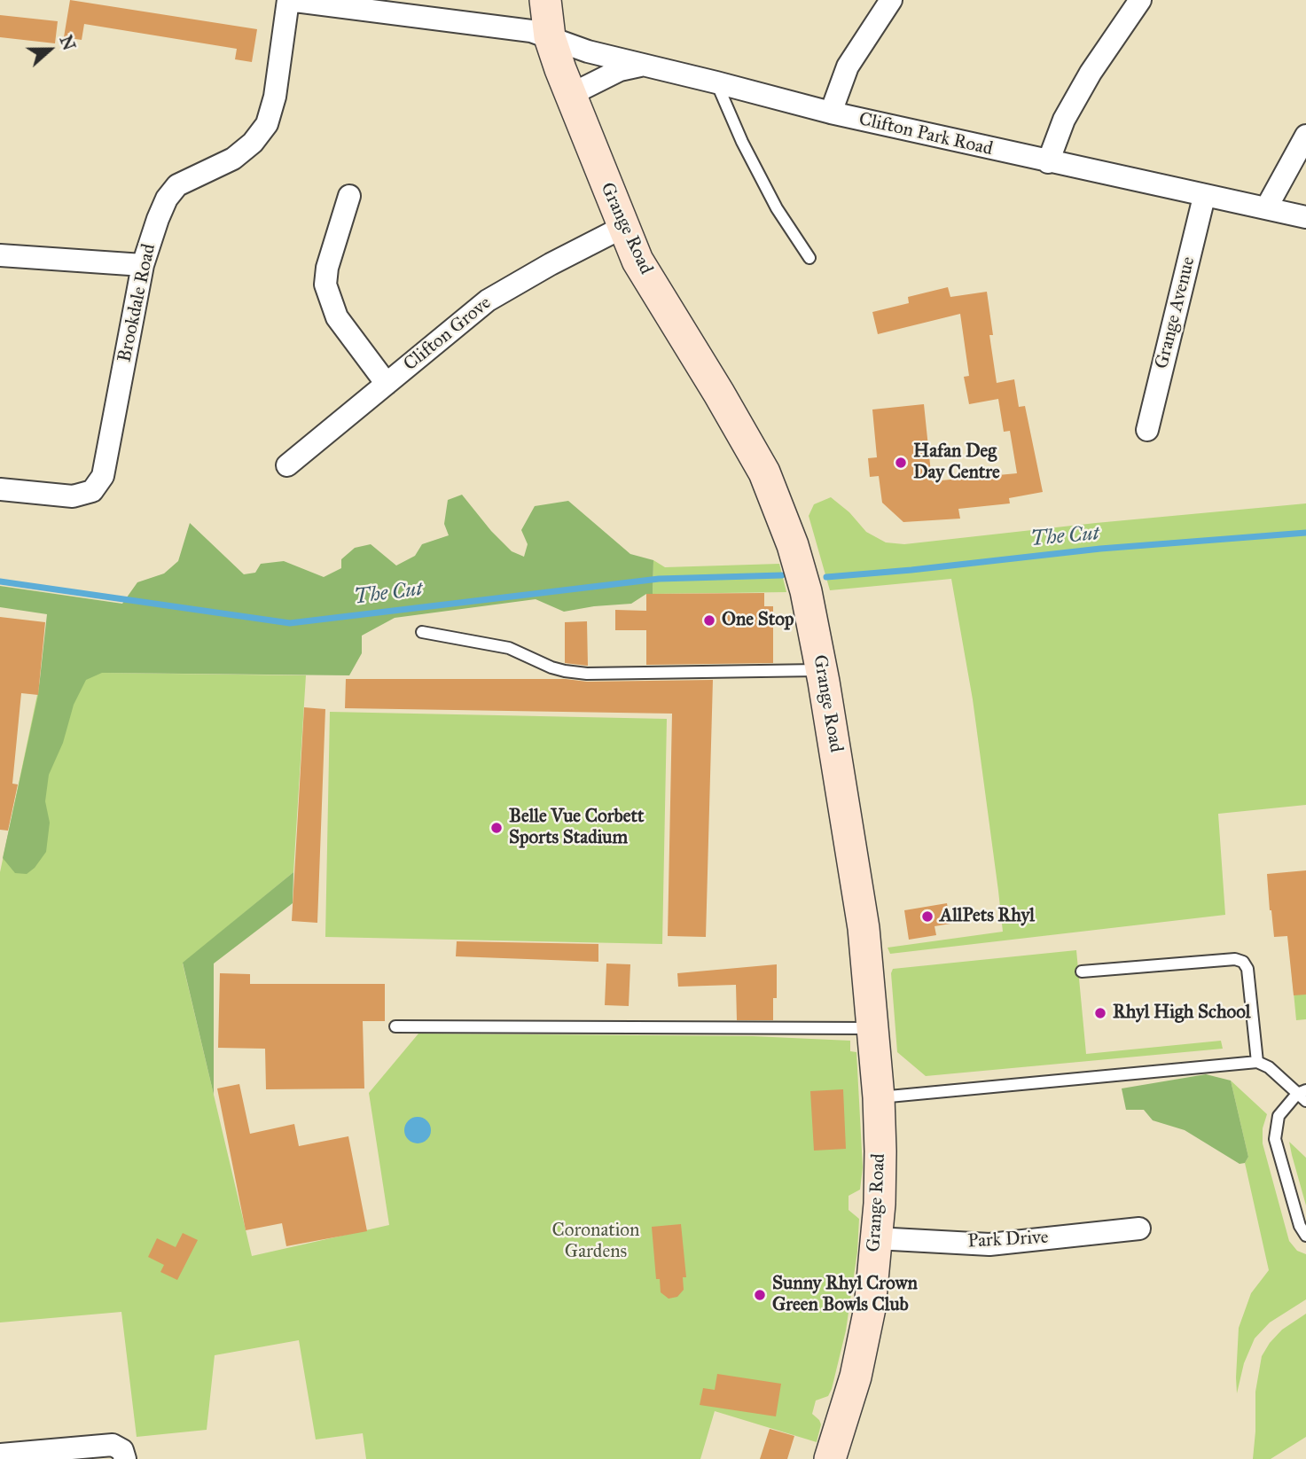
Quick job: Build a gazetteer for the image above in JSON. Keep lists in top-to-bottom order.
{
  "streets": {
    "main road": ["Grange Road"],
    "street": [
      "Clifton Park Road",
      "Brookdale Road",
      "Grange Avenue",
      "Clifton Grove",
      "Park Drive"
    ]
  },
  "crossings": [
    ["Clifton Park Road", "Grange Road"],
    ["Clifton Park Road", "Brookdale Road"],
    ["Clifton Park Road", "Grange Avenue"],
    ["Grange Road", "Clifton Grove"],
    ["Grange Road", "Park Drive"]
  ],
  "water": ["The Cut"],
  "parks": ["Coronation Gardens"],
  "places": [
    "Hafan Deg Day Centre",
    "One Stop",
    "Belle Vue Corbett Sports Stadium",
    "AllPets Rhyl",
    "Rhyl High School",
    "Sunny Rhyl Crown Green Bowls Club"
  ],
  "north": "right"
}
